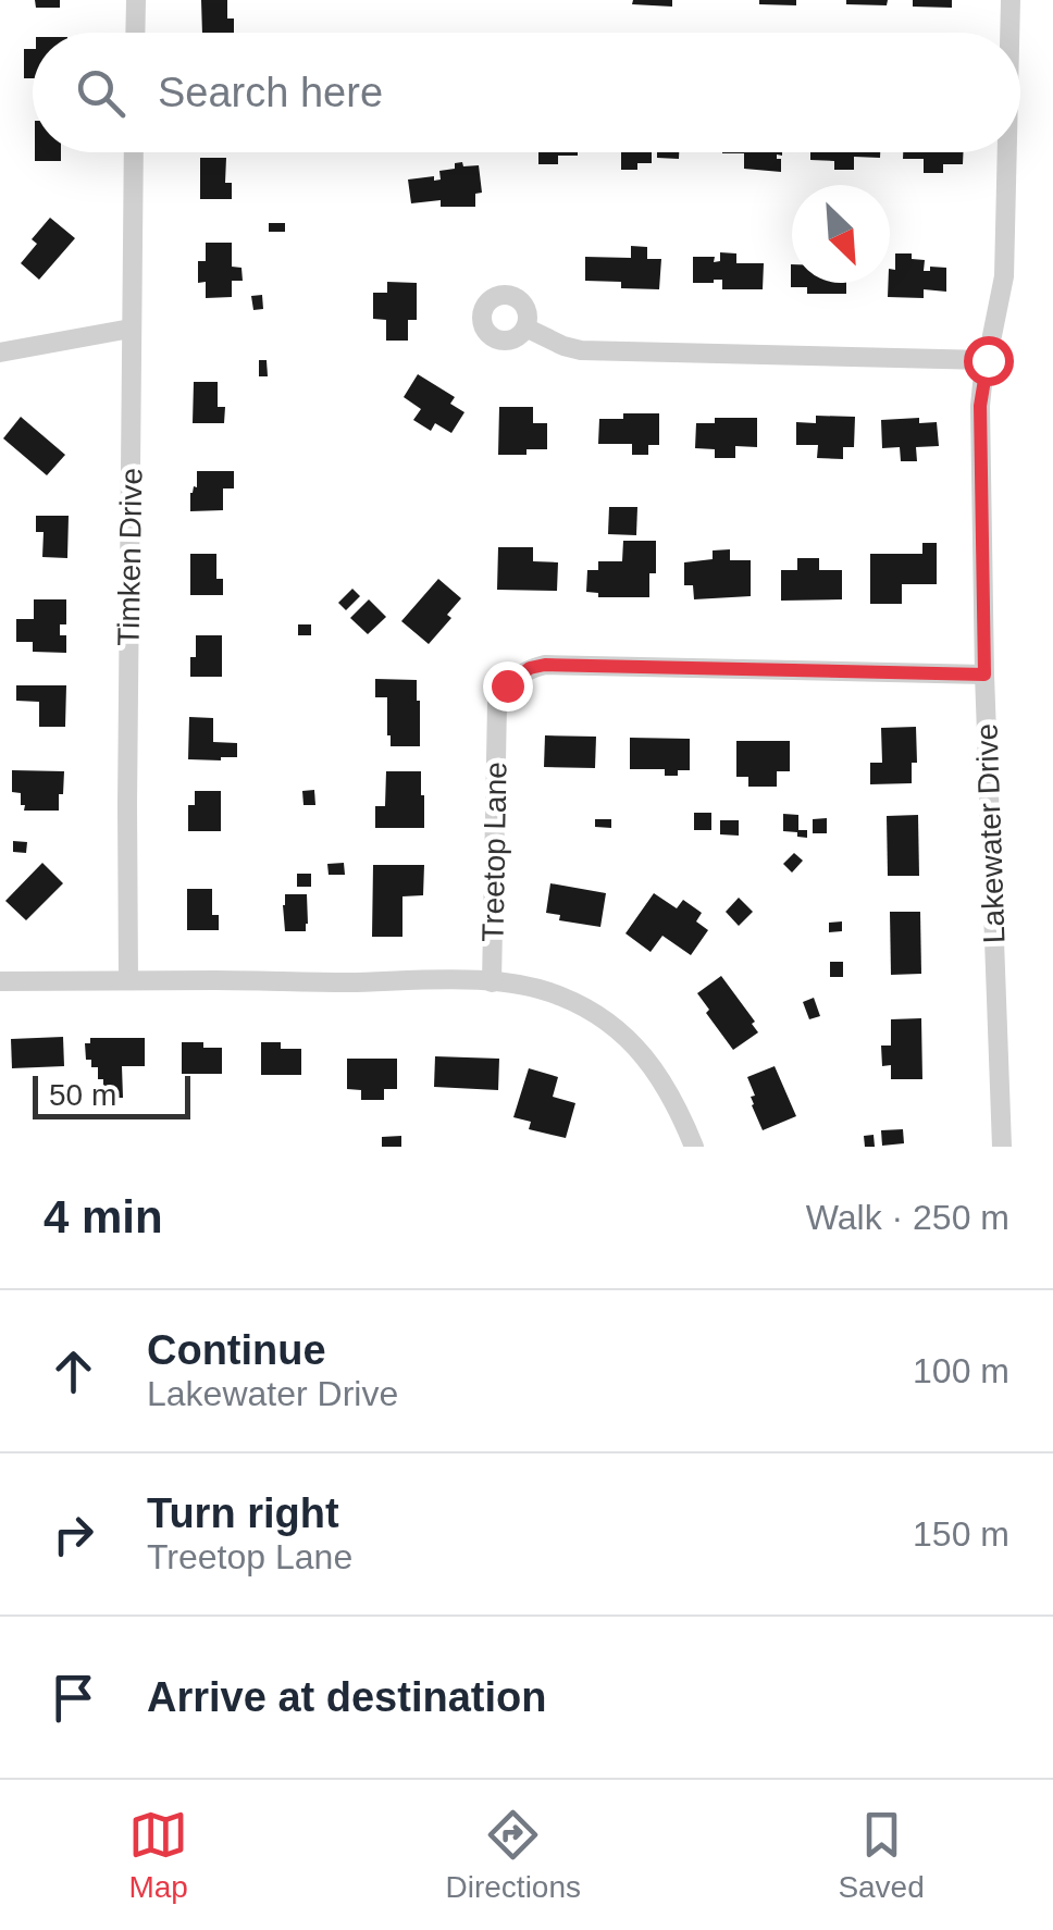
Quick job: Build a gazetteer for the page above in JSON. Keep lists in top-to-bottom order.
{
  "streets": {
    "street": ["Timken Drive", "Lakewater Drive", "Treetop Lane"]
  },
  "crossings": [
    ["Lakewater Drive", "Treetop Lane"]
  ],
  "scale_bar": "50 m",
  "north": "bottom right",
  "page": {
    "search": "Search here",
    "scale": "50 m",
    "heading": ["4 min", "Walk · 250 m"],
    "list": [
      ["Continue", "Lakewater Drive", "100 m"],
      ["Turn right", "Treetop Lane", "150 m"],
      "Arrive at destination"
    ],
    "nav": ["Map", "Directions", "Saved"]
  }
}
